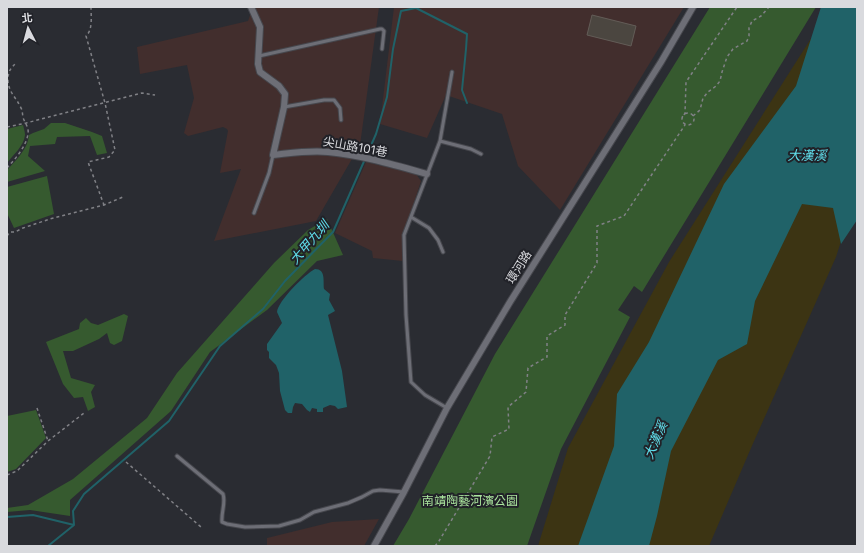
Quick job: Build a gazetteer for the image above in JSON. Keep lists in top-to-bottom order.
{
  "streets": {
    "street": ["尖山路101巷", "環河路"]
  },
  "water": ["大漢溪", "大甲九圳"],
  "parks": ["南靖陶藝河濱公園"],
  "north": "top"
}
